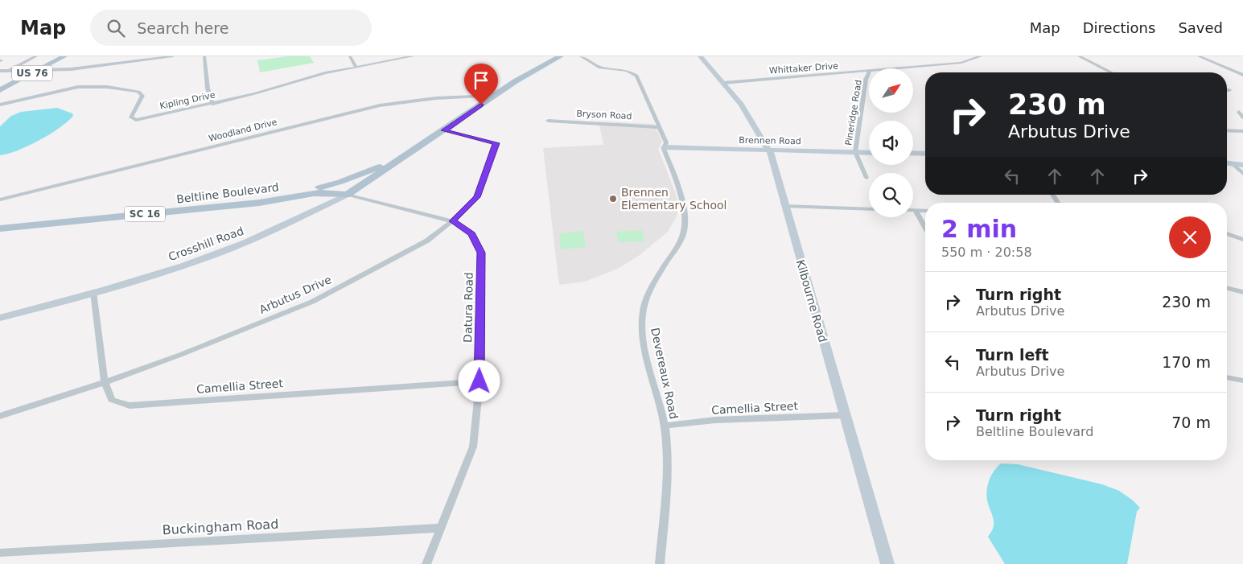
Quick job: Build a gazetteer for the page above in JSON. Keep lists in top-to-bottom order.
{
  "streets": {
    "main road": [
      "US 76",
      "Beltline Boulevard",
      "SC 16",
      "Crosshill Road",
      "Datura Road"
    ],
    "street": [
      "Whittaker Drive",
      "Kipling Drive",
      "Pineridge Road",
      "Bryson Road",
      "Woodland Drive",
      "Brennen Road",
      "Arbutus Drive",
      "Kilbourne Road",
      "Devereaux Road",
      "Camellia Street",
      "Buckingham Road"
    ]
  },
  "crossings": [
    ["Whittaker Drive", "Kilbourne Road"],
    ["Pineridge Road", "Brennen Road"],
    ["Bryson Road", "Devereaux Road"],
    ["Woodland Drive", "SC 16"],
    ["Brennen Road", "Kilbourne Road"],
    ["Brennen Road", "Devereaux Road"],
    ["Beltline Boulevard", "SC 16"],
    ["Beltline Boulevard", "Datura Road"],
    ["SC 16", "Crosshill Road"],
    ["SC 16", "Arbutus Drive"],
    ["SC 16", "Datura Road"],
    ["Crosshill Road", "Datura Road"],
    ["Crosshill Road", "Camellia Street"],
    ["Arbutus Drive", "Datura Road"],
    ["Arbutus Drive", "Camellia Street"],
    ["Kilbourne Road", "Camellia Street"],
    ["Datura Road", "Camellia Street"],
    ["Datura Road", "Buckingham Road"],
    ["Devereaux Road", "Camellia Street"]
  ],
  "places": ["Brennen Elementary School"],
  "north": "top right",
  "page": {
    "header": "Map",
    "search": "Search here",
    "nav": ["Map", "Directions", "Saved"],
    "turn": ["230 m", "Arbutus Drive"],
    "heading": ["2 min", "550 m · 20:58"],
    "list": [
      {
        "name": "Turn right",
        "note": "Arbutus Drive",
        "value": "230 m"
      },
      {
        "name": "Turn left",
        "note": "Arbutus Drive",
        "value": "170 m"
      },
      {
        "name": "Turn right",
        "note": "Beltline Boulevard",
        "value": "70 m"
      }
    ]
  }
}
